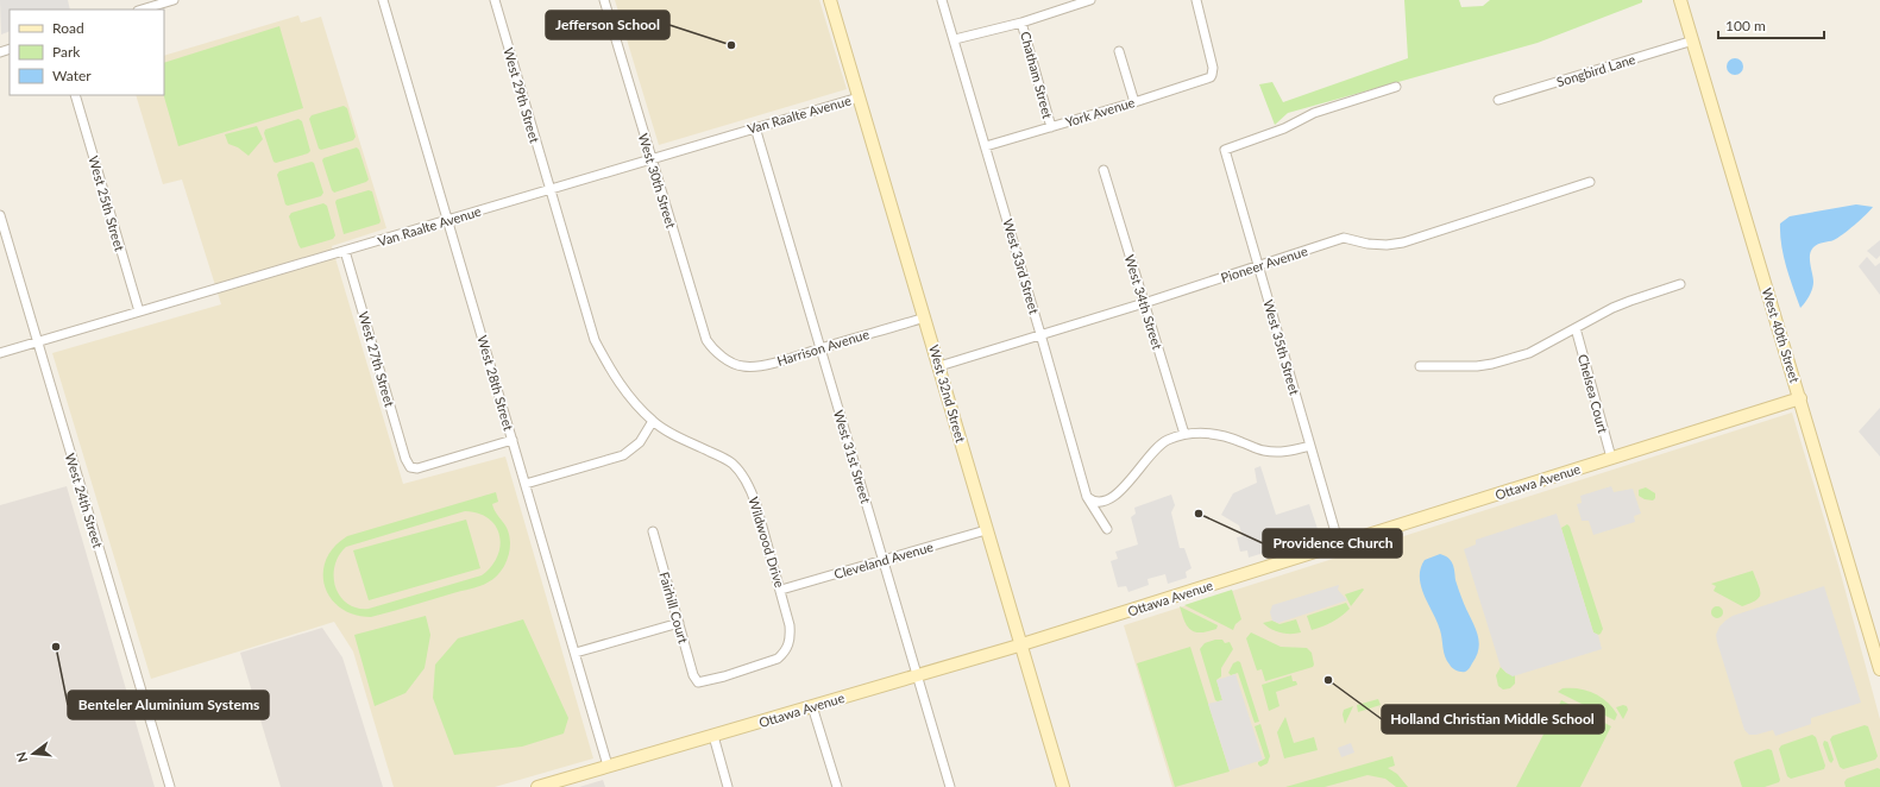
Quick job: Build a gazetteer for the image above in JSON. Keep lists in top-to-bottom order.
{
  "streets": {
    "street": [
      "Songbird Lane",
      "Chatham Street",
      "West 29th Street",
      "York Avenue",
      "Van Raalte Avenue",
      "West 30th Street",
      "West 25th Street",
      "Pioneer Avenue",
      "West 33rd Street",
      "West 34th Street",
      "West 40th Street",
      "Harrison Avenue",
      "West 35th Street",
      "West 27th Street",
      "West 28th Street",
      "West 32nd Street",
      "Chelsea Court",
      "West 31st Street",
      "Ottawa Avenue",
      "West 24th Street",
      "Wildwood Drive",
      "Cleveland Avenue",
      "Fairhill Court"
    ]
  },
  "crossings": [
    ["Songbird Lane", "West 40th Street"],
    ["Chatham Street", "York Avenue"],
    ["West 29th Street", "Van Raalte Avenue"],
    ["West 29th Street", "Wildwood Drive"],
    ["York Avenue", "West 33rd Street"],
    ["Van Raalte Avenue", "West 30th Street"],
    ["Van Raalte Avenue", "West 25th Street"],
    ["Van Raalte Avenue", "West 27th Street"],
    ["Van Raalte Avenue", "West 28th Street"],
    ["Van Raalte Avenue", "West 32nd Street"],
    ["Van Raalte Avenue", "West 31st Street"],
    ["Van Raalte Avenue", "West 24th Street"],
    ["Van Raalte Avenue", "Wildwood Drive"],
    ["West 30th Street", "Harrison Avenue"],
    ["Pioneer Avenue", "West 33rd Street"],
    ["Pioneer Avenue", "West 34th Street"],
    ["Pioneer Avenue", "West 35th Street"],
    ["Pioneer Avenue", "West 32nd Street"],
    ["West 40th Street", "Ottawa Avenue"],
    ["Harrison Avenue", "West 32nd Street"],
    ["Harrison Avenue", "West 31st Street"],
    ["West 35th Street", "Ottawa Avenue"],
    ["West 27th Street", "West 28th Street"],
    ["West 28th Street", "Ottawa Avenue"],
    ["West 32nd Street", "Ottawa Avenue"],
    ["West 32nd Street", "Cleveland Avenue"],
    ["Chelsea Court", "Ottawa Avenue"],
    ["West 31st Street", "Ottawa Avenue"],
    ["West 31st Street", "Cleveland Avenue"],
    ["Wildwood Drive", "Cleveland Avenue"],
    ["Wildwood Drive", "Fairhill Court"]
  ],
  "places": [
    "Jefferson School",
    "Providence Church",
    "Benteler Aluminium Systems",
    "Holland Christian Middle School"
  ],
  "legend": ["Road", "Park", "Water"],
  "scale_bar": "100 m",
  "north": "left"
}
